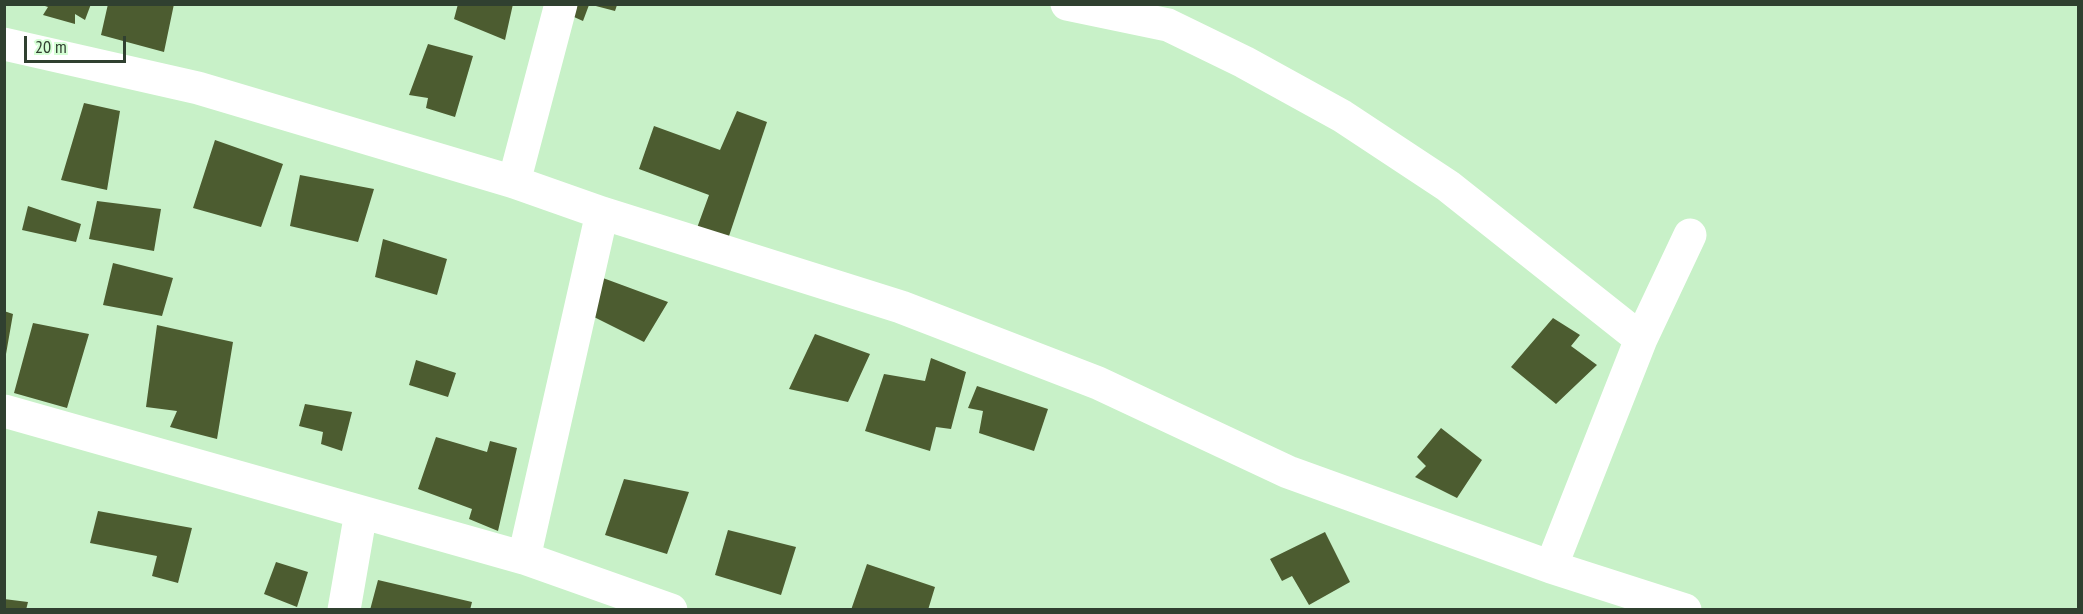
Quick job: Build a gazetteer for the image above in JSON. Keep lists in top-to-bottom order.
{
  "scale_bar": "20 m"
}
